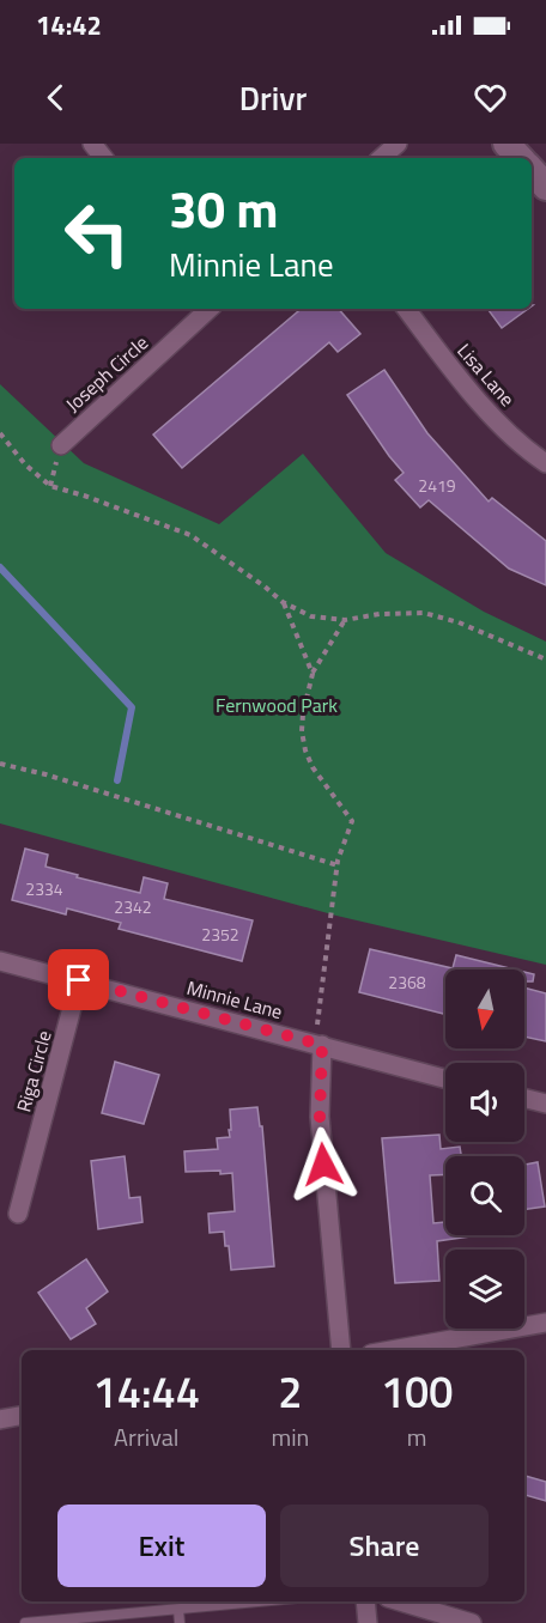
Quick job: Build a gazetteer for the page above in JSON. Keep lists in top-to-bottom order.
{
  "streets": {
    "street": [
      "Joseph Circle",
      "Lisa Lane",
      "Minnie Lane",
      "Riga Circle"
    ]
  },
  "crossings": [
    ["Minnie Lane", "Riga Circle"]
  ],
  "parks": ["Fernwood Park"],
  "house_numbers": [
    "2419",
    "2334",
    "2342",
    "2352",
    "2368"
  ],
  "north": "bottom",
  "page": {
    "status": "14:42",
    "header": "Drivr",
    "turn": ["30 m", "Minnie Lane"],
    "eta": [
      "14:44",
      "Arrival",
      "2",
      "min",
      "100",
      "m"
    ],
    "buttons": ["Exit", "Share"]
  }
}
